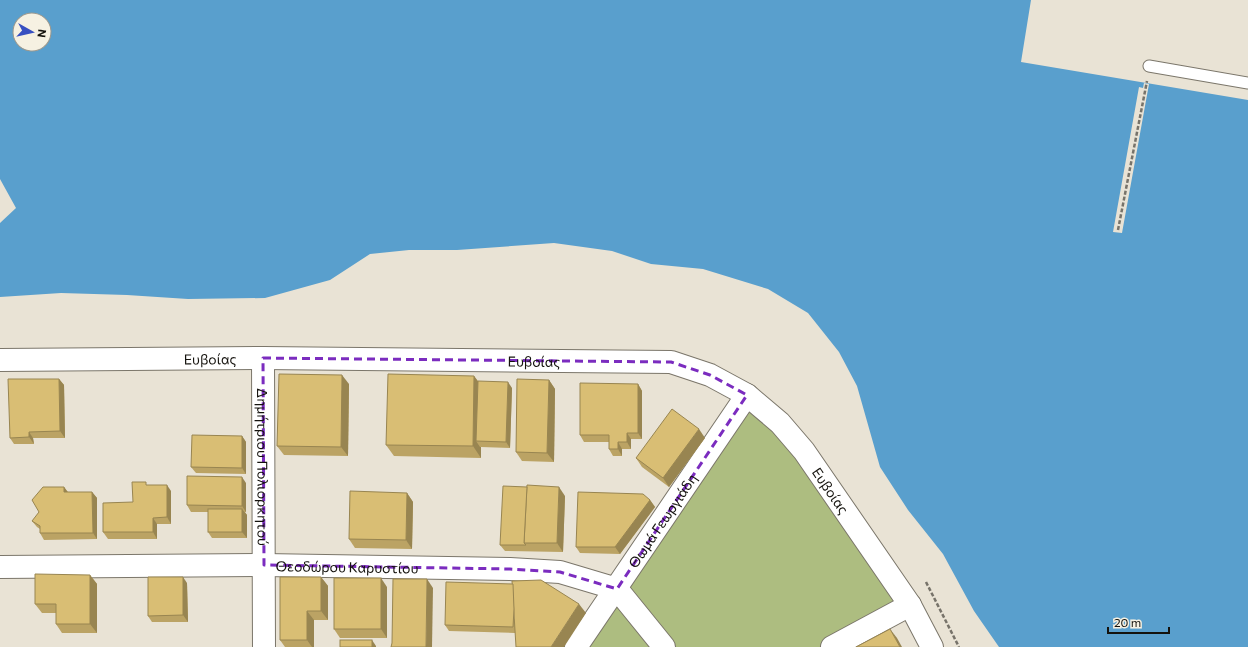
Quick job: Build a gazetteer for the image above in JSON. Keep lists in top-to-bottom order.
{
  "streets": {
    "street": [
      "Ευβοίας",
      "Δημήτριου Πολιορκητού",
      "Θωμά Γεωργιάδη",
      "Θεοδώρου Καρυστίου"
    ]
  },
  "crossings": [
    ["Ευβοίας", "Δημήτριου Πολιορκητού"],
    ["Ευβοίας", "Θωμά Γεωργιάδη"],
    ["Δημήτριου Πολιορκητού", "Θεοδώρου Καρυστίου"],
    ["Θωμά Γεωργιάδη", "Θεοδώρου Καρυστίου"]
  ],
  "scale_bar": "20 m",
  "north": "right"
}
